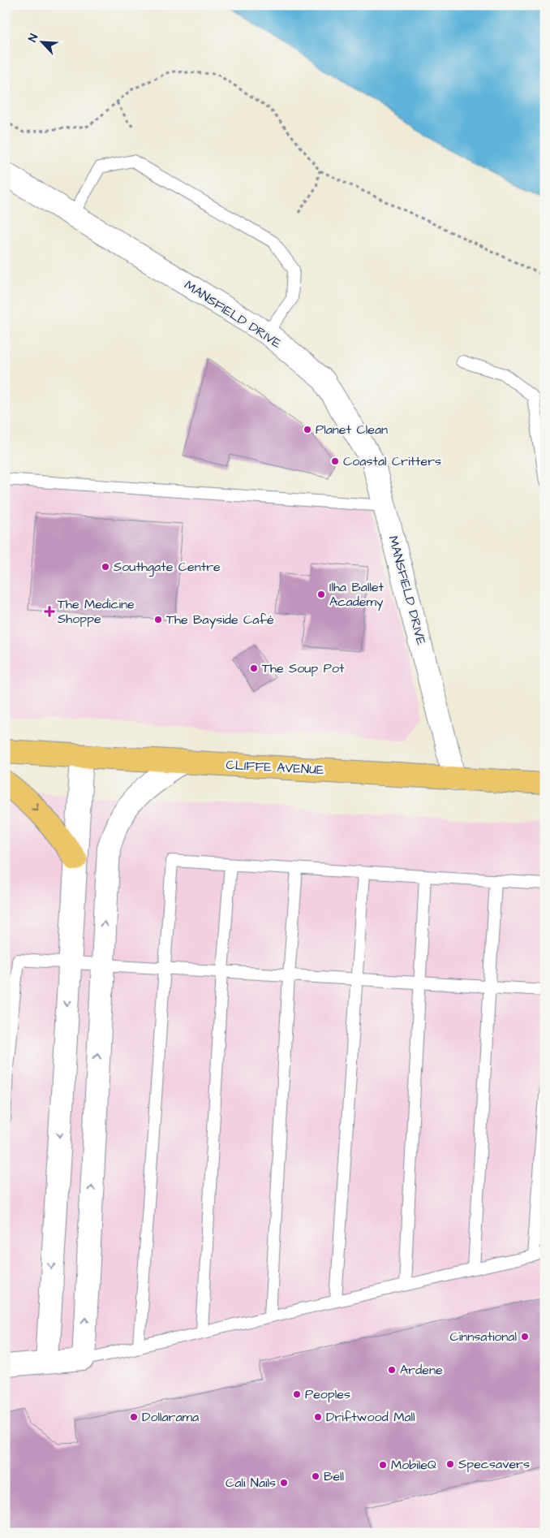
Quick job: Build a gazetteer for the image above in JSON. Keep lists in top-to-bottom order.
{
  "streets": {
    "main road": ["CLIFFE AVENUE"],
    "street": ["MANSFIELD DRIVE"]
  },
  "crossings": [
    ["MANSFIELD DRIVE", "CLIFFE AVENUE"]
  ],
  "places": {
    "other": [
      "Planet Clean",
      "Coastal Critters",
      "Southgate Centre",
      "Ilha Ballet Academy",
      "The Bayside Café",
      "The Soup Pot",
      "Cinnsational",
      "Ardene",
      "Peoples",
      "Dollarama",
      "Driftwood Mall",
      "Specsavers",
      "MobileQ",
      "Bell",
      "Cali Nails"
    ],
    "health": ["The Medicine Shoppe"]
  },
  "north": "top left"
}
